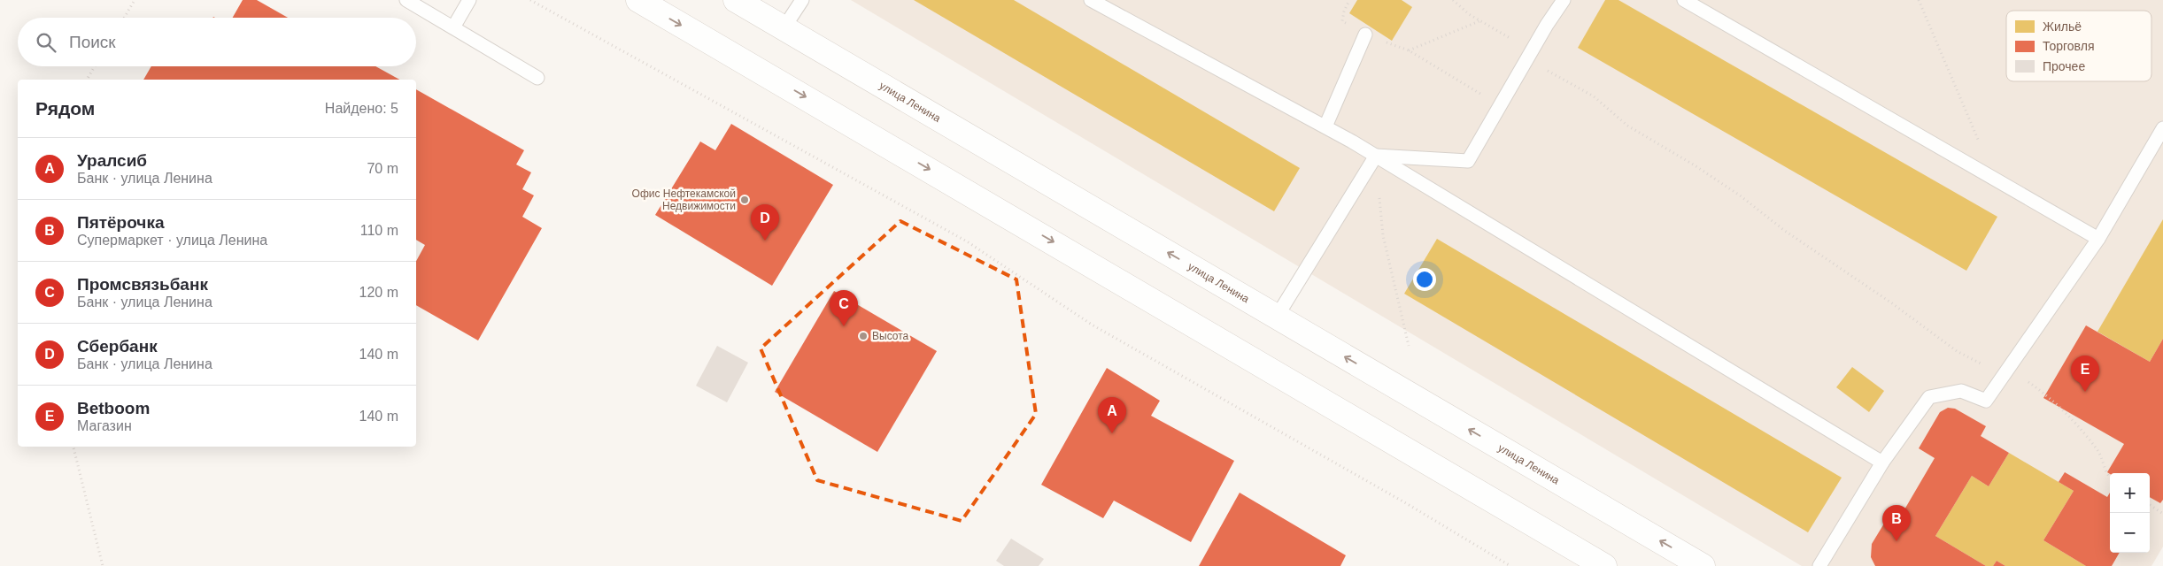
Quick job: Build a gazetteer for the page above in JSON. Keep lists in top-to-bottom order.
{
  "streets": {
    "main road": ["улица Ленина"]
  },
  "places": ["Офис Нефтекамской Недвижимости", "Высота"],
  "legend": ["Жильё", "Торговля", "Прочее"],
  "page": {
    "search": "Поиск",
    "heading": ["Рядом", "Найдено: 5"],
    "list": [
      {
        "mark": "A",
        "name": "Уралсиб",
        "note": "Банк · улица Ленина",
        "value": "70 m"
      },
      {
        "mark": "B",
        "name": "Пятёрочка",
        "note": "Супермаркет · улица Ленина",
        "value": "110 m"
      },
      {
        "mark": "C",
        "name": "Промсвязьбанк",
        "note": "Банк · улица Ленина",
        "value": "120 m"
      },
      {
        "mark": "D",
        "name": "Сбербанк",
        "note": "Банк · улица Ленина",
        "value": "140 m"
      },
      {
        "mark": "E",
        "name": "Betboom",
        "note": "Магазин",
        "value": "140 m"
      }
    ],
    "pins": [
      "D",
      "C",
      "E",
      "A",
      "B"
    ],
    "map_buttons": ["+", "−"]
  }
}
